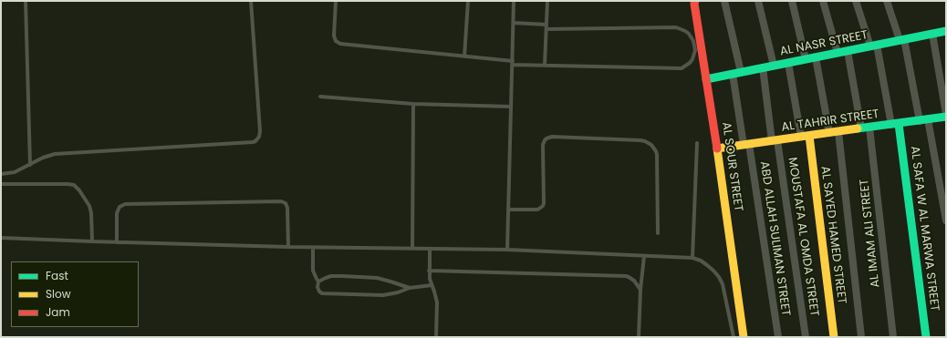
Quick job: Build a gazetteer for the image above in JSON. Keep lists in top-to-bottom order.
{
  "streets": {
    "street": [
      "AL NASR STREET",
      "AL TAHRIR STREET",
      "AL SOUR STREET",
      "AL SAFA W AL MARWA STREET",
      "AL IMAM ALI STREET",
      "AL SAYED HAMED STREET",
      "MOUSTAFA AL OMDA STREET",
      "ABD ALLAH SULIMAN STREET"
    ]
  },
  "crossings": [
    ["AL NASR STREET", "AL SOUR STREET"],
    ["AL NASR STREET", "MOUSTAFA AL OMDA STREET"],
    ["AL NASR STREET", "ABD ALLAH SULIMAN STREET"],
    ["AL TAHRIR STREET", "AL SOUR STREET"],
    ["AL TAHRIR STREET", "AL SAFA W AL MARWA STREET"],
    ["AL TAHRIR STREET", "AL IMAM ALI STREET"],
    ["AL TAHRIR STREET", "AL SAYED HAMED STREET"],
    ["AL TAHRIR STREET", "MOUSTAFA AL OMDA STREET"],
    ["AL TAHRIR STREET", "ABD ALLAH SULIMAN STREET"]
  ],
  "legend": ["Fast", "Slow", "Jam"]
}
